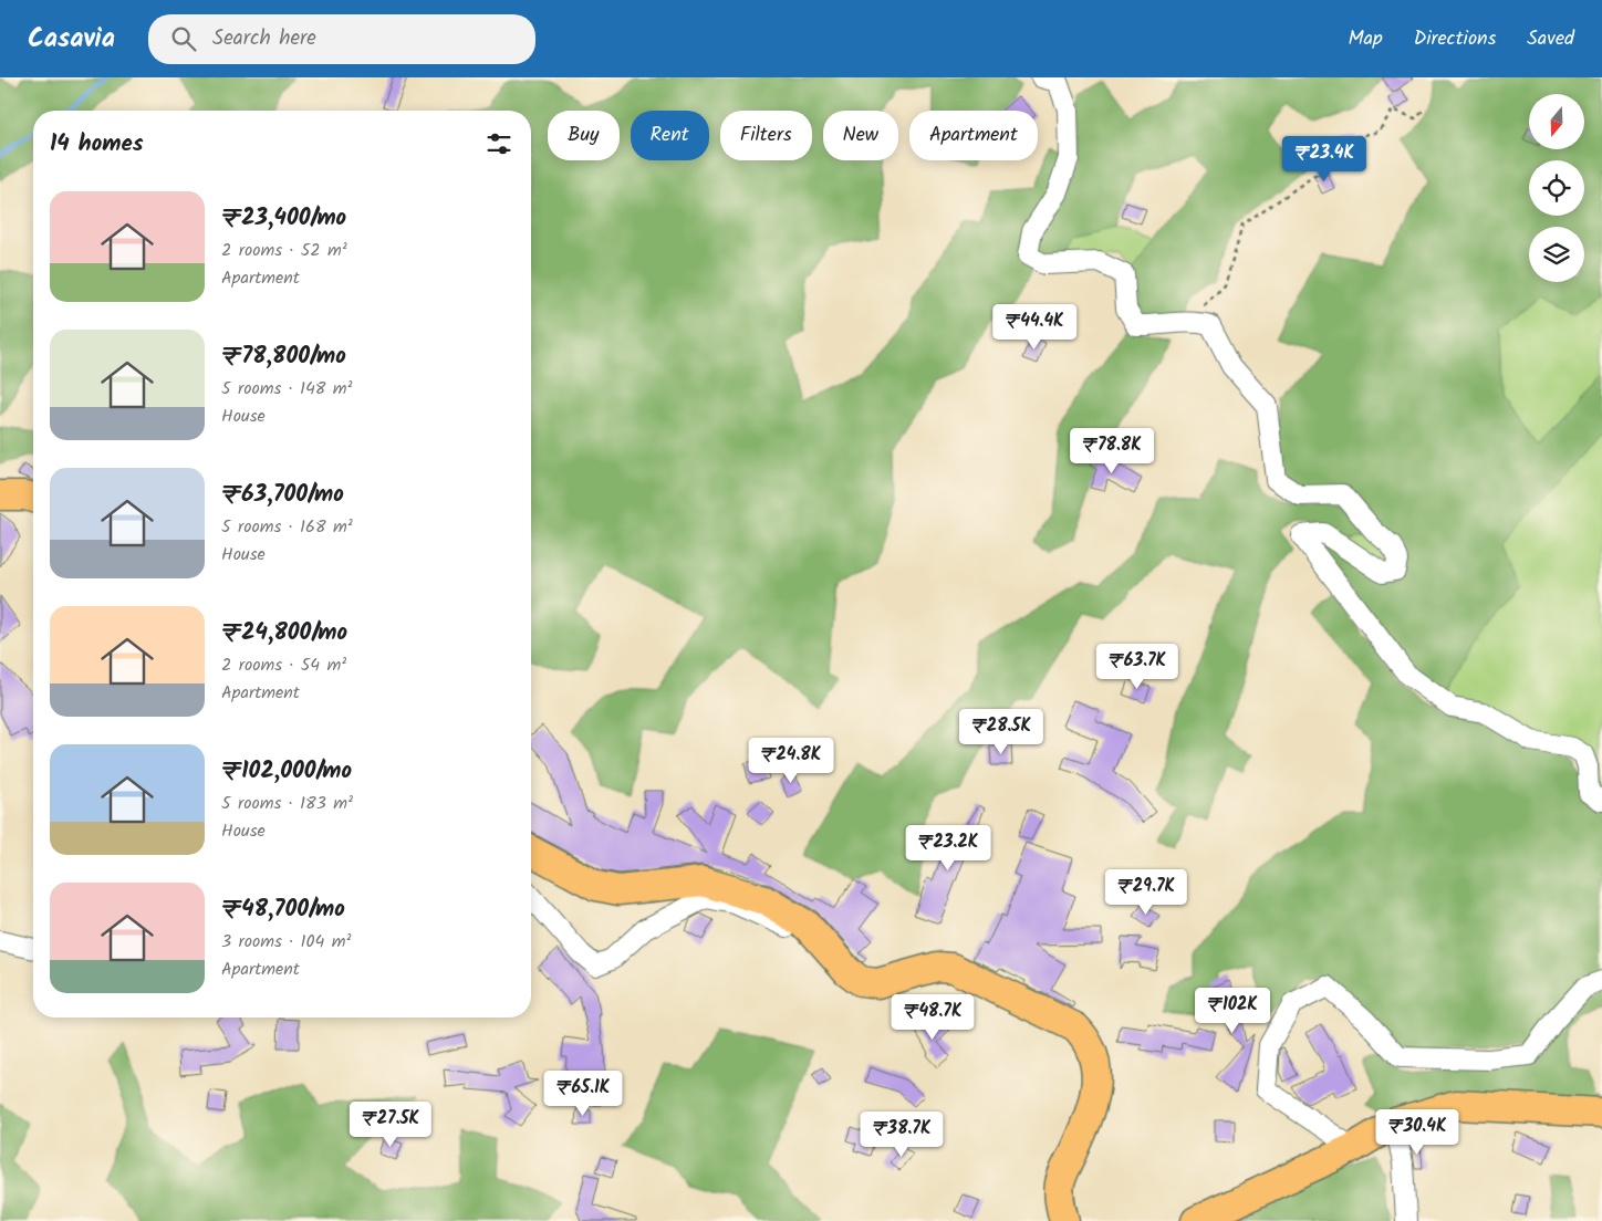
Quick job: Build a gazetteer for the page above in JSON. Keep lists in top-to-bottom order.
{
  "north": "bottom",
  "page": {
    "header": "Casavia",
    "search": "Search here",
    "nav": ["Map", "Directions", "Saved"],
    "chip": [
      "Buy",
      "Rent",
      "Filters",
      "New",
      "Apartment"
    ],
    "heading": "14 homes",
    "price": [
      "₹23.4K",
      "₹44.4K",
      "₹78.8K",
      "₹63.7K",
      "₹28.5K",
      "₹24.8K",
      "₹23.2K",
      "₹29.7K",
      "₹102K",
      "₹48.7K",
      "₹65.1K",
      "₹27.5K",
      "₹30.4K",
      "₹38.7K"
    ],
    "list": [
      {
        "name": "₹23,400/mo",
        "note": "2 rooms · 52 m² · Apartment"
      },
      {
        "name": "₹78,800/mo",
        "note": "5 rooms · 148 m² · House"
      },
      {
        "name": "₹63,700/mo",
        "note": "5 rooms · 168 m² · House"
      },
      {
        "name": "₹24,800/mo",
        "note": "2 rooms · 54 m² · Apartment"
      },
      {
        "name": "₹102,000/mo",
        "note": "5 rooms · 183 m² · House"
      },
      {
        "name": "₹48,700/mo",
        "note": "3 rooms · 104 m² · Apartment"
      }
    ]
  }
}
